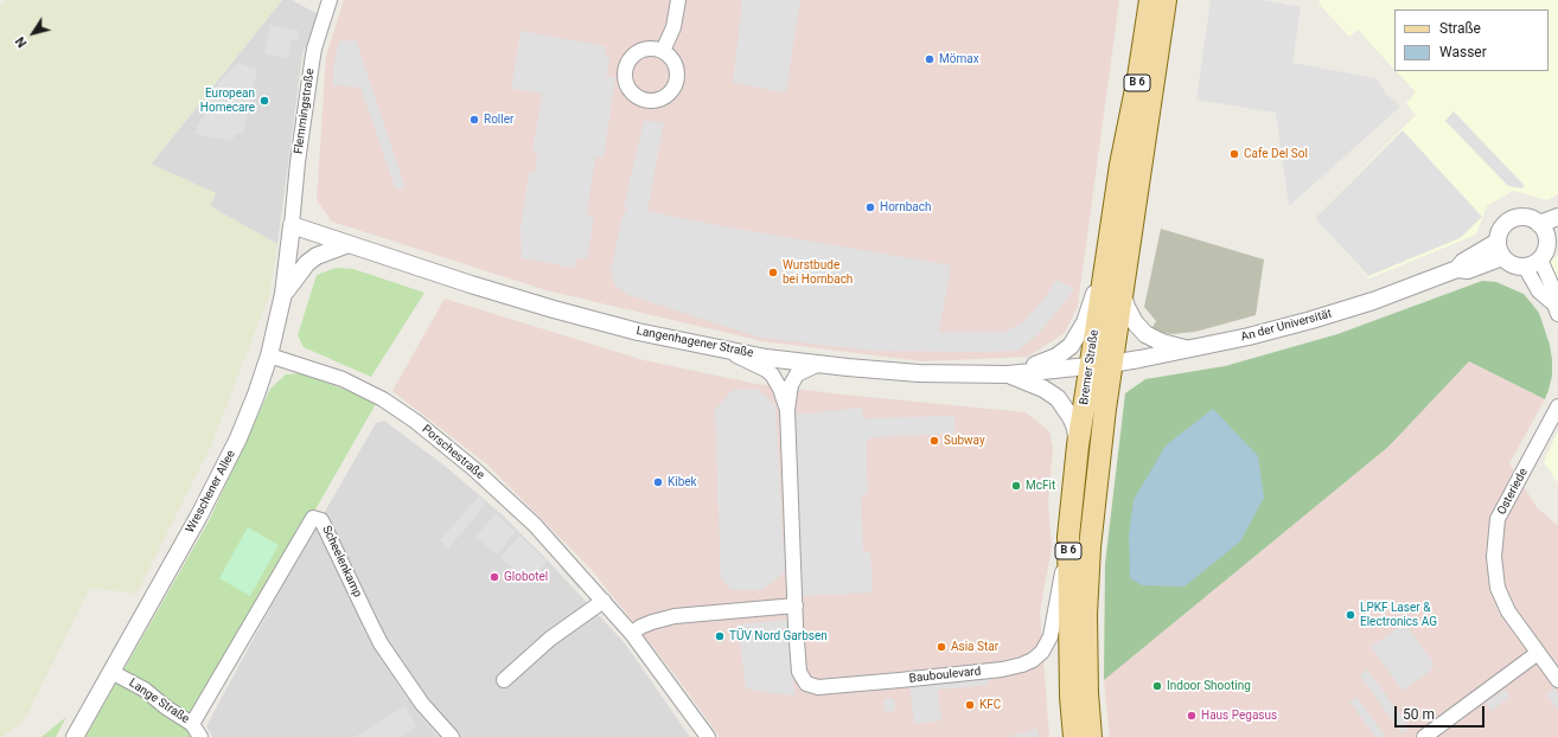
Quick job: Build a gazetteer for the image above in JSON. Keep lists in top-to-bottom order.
{
  "streets": {
    "main road": ["B 6", "Bremer Straße"],
    "street": [
      "Flemmingstraße",
      "An der Universität",
      "Langenhagener Straße",
      "Porschestraße",
      "Wreschener Allee",
      "Osteriede",
      "Scheelenkamp",
      "Bauboulevard",
      "Lange Straße"
    ]
  },
  "crossings": [
    ["Flemmingstraße", "Langenhagener Straße"],
    ["Flemmingstraße", "Wreschener Allee"],
    ["An der Universität", "Langenhagener Straße"],
    ["An der Universität", "Bremer Straße"],
    ["Langenhagener Straße", "Bremer Straße"],
    ["Langenhagener Straße", "Wreschener Allee"],
    ["Langenhagener Straße", "Bauboulevard"],
    ["Bremer Straße", "Bauboulevard"],
    ["Porschestraße", "Wreschener Allee"],
    ["Wreschener Allee", "Lange Straße"],
    ["Scheelenkamp", "Lange Straße"]
  ],
  "places": [
    "Mömax",
    "European Homecare",
    "Roller",
    "Cafe Del Sol",
    "Hornbach",
    "Wurstbude bei Hornbach",
    "Subway",
    "Kibek",
    "McFit",
    "Globotel",
    "LPKF Laser & Electronics AG",
    "TÜV Nord Garbsen",
    "Asia Star",
    "Indoor Shooting",
    "KFC",
    "Haus Pegasus"
  ],
  "legend": ["Straße", "Wasser"],
  "scale_bar": "50 m",
  "north": "bottom left"
}
